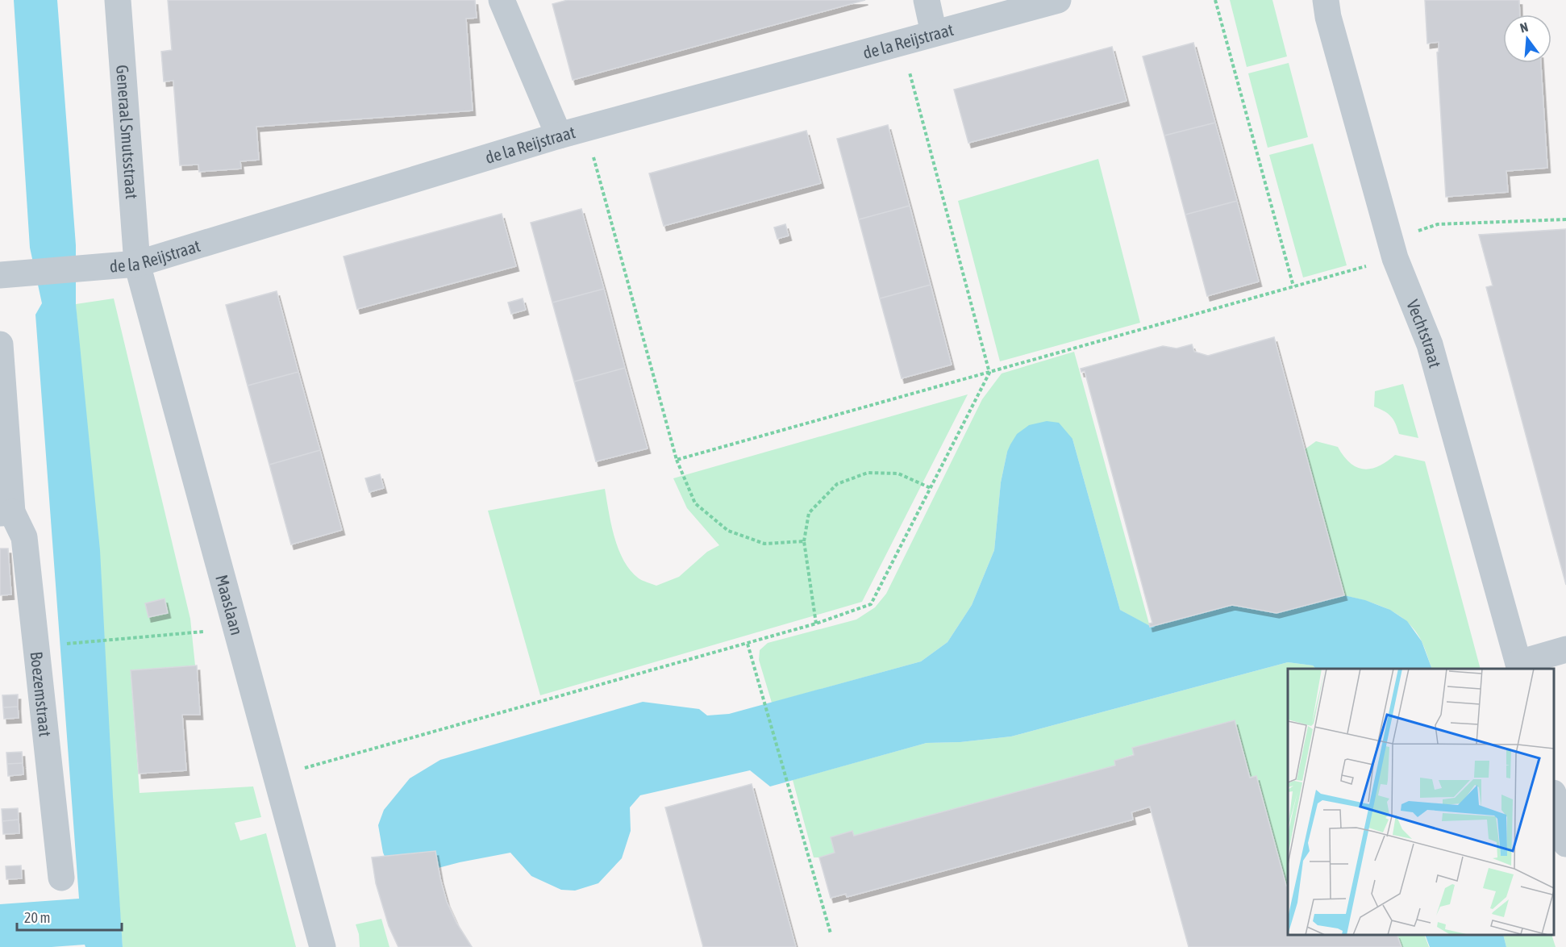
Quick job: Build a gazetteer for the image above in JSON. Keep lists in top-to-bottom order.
{
  "streets": {
    "street": [
      "de la Reijstraat",
      "Generaal Smutsstraat",
      "Vechtstraat",
      "Maaslaan",
      "Boezemstraat"
    ]
  },
  "crossings": [
    ["de la Reijstraat", "Generaal Smutsstraat"],
    ["de la Reijstraat", "Maaslaan"],
    ["Generaal Smutsstraat", "Maaslaan"]
  ],
  "scale_bar": "20 m",
  "north": "top"
}
